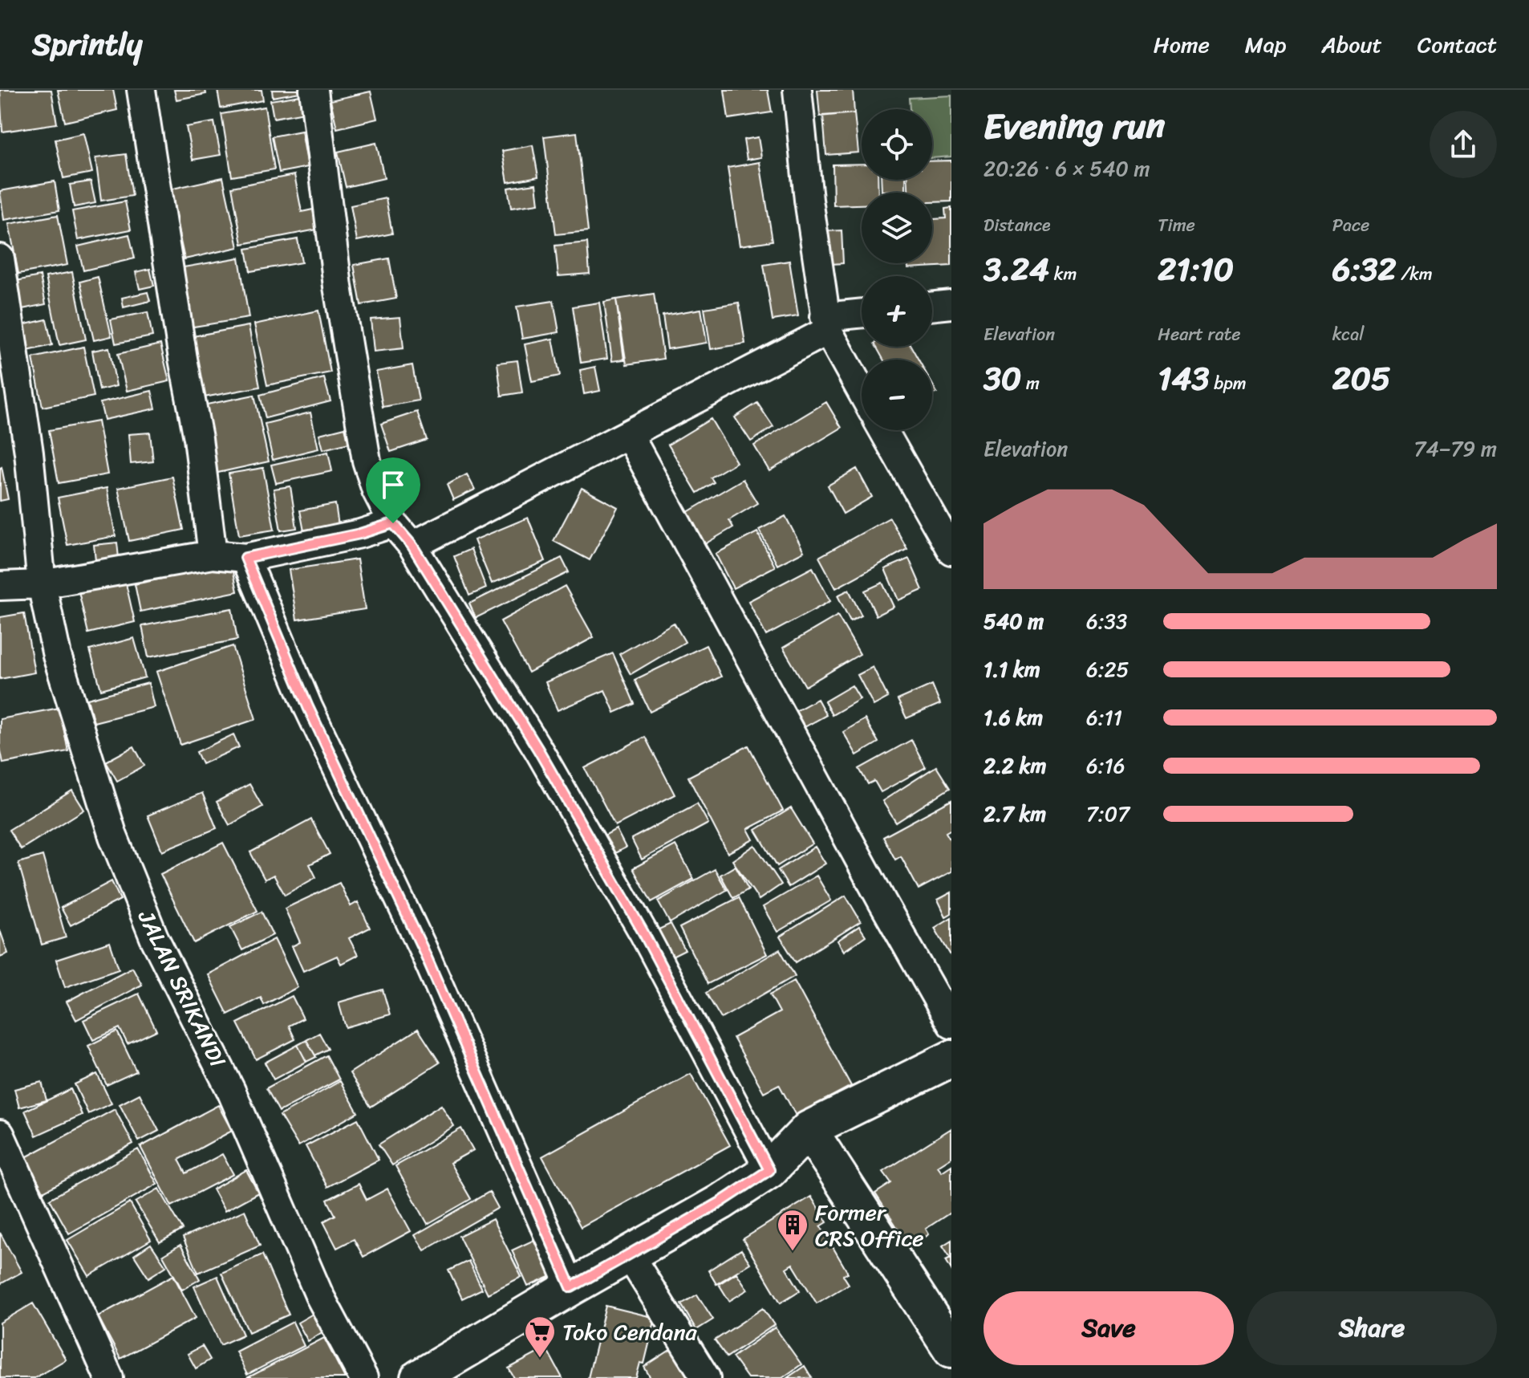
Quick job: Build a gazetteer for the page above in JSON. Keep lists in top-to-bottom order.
{
  "streets": {
    "street": ["JALAN SRIKANDI"]
  },
  "places": {
    "building": ["Former CRS Office"],
    "supermarket": ["Toko Cendana"]
  },
  "page": {
    "header": "Sprintly",
    "nav": [
      "Home",
      "Map",
      "About",
      "Contact"
    ],
    "heading": ["Evening run", "20:26 · 6 × 540 m"],
    "map_buttons": ["+", "−"],
    "stats": [
      ["Distance", "3.24 km"],
      ["Time", "21:10"],
      ["Pace", "6:32 /km"],
      ["Elevation", "30 m"],
      ["Heart rate", "143 bpm"],
      ["kcal", "205"]
    ],
    "chart": ["Elevation", "74–79 m"],
    "list": [
      {
        "name": "540 m",
        "note": "6:33"
      },
      {
        "name": "1.1 km",
        "note": "6:25"
      },
      {
        "name": "1.6 km",
        "note": "6:11"
      },
      {
        "name": "2.2 km",
        "note": "6:16"
      },
      {
        "name": "2.7 km",
        "note": "7:07"
      }
    ],
    "buttons": ["Save", "Share"]
  }
}
